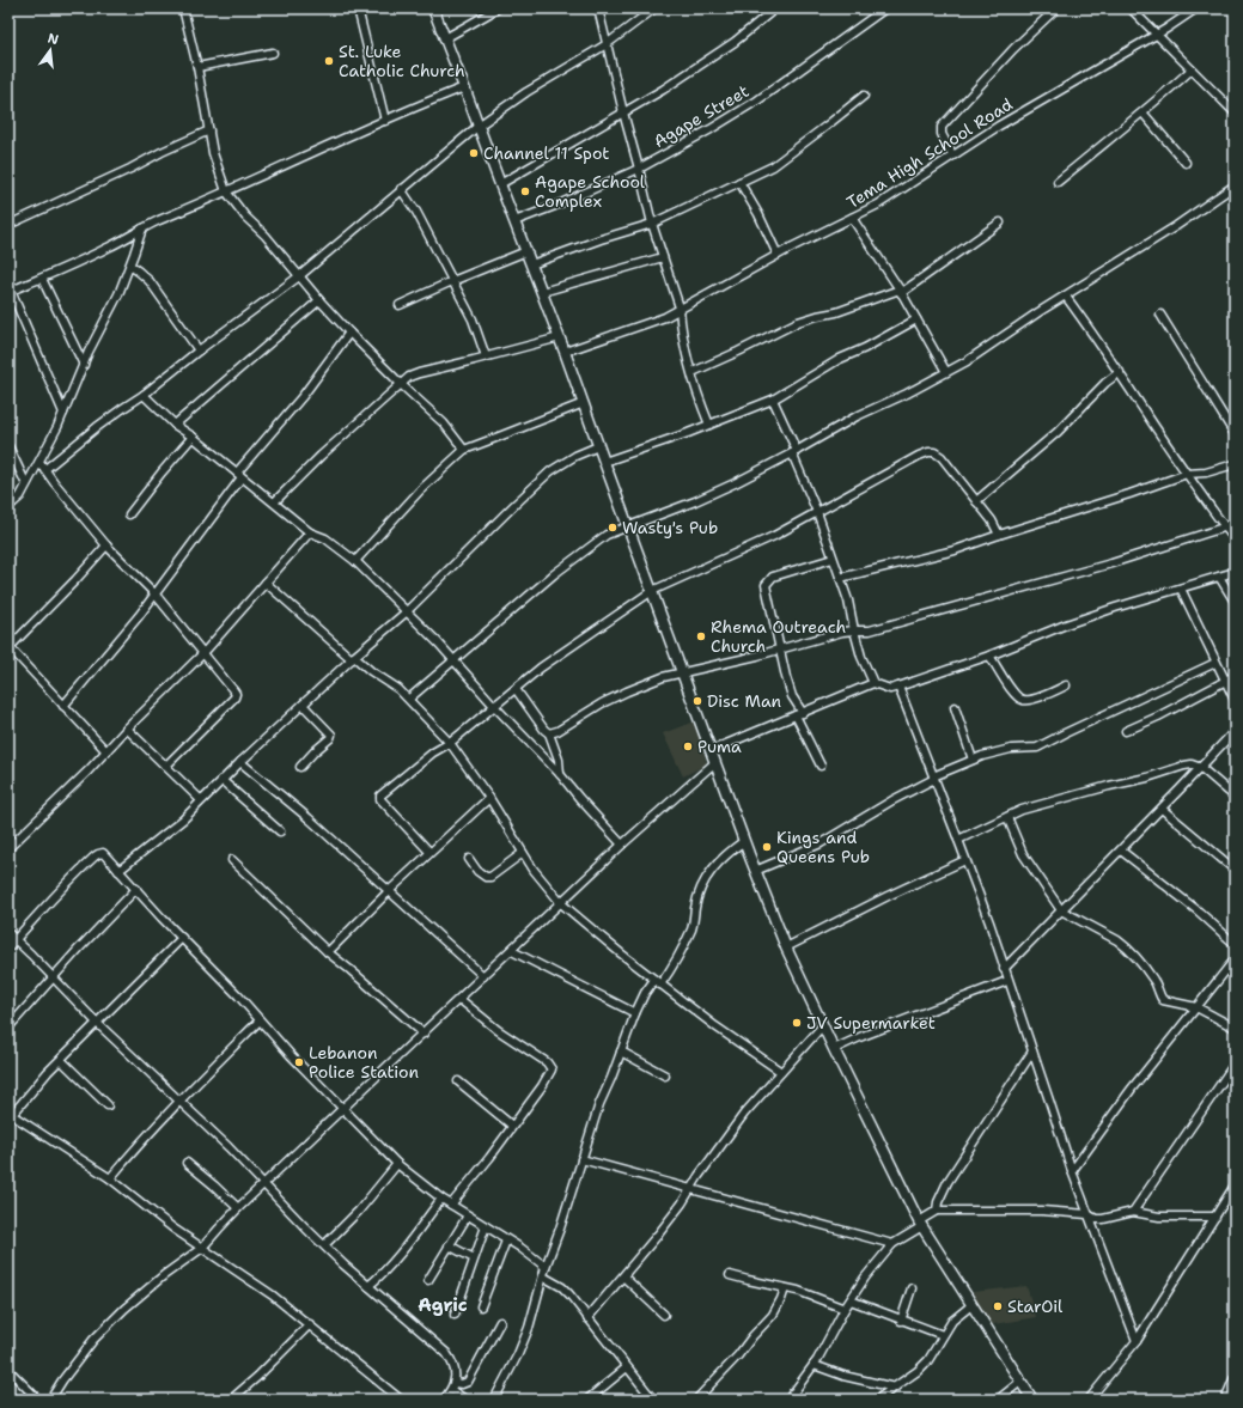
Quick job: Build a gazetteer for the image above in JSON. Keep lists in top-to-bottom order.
{
  "streets": {
    "street": ["Agape Street", "Tema High School Road"]
  },
  "districts": ["Agric"],
  "places": [
    "St. Luke Catholic Church",
    "Channel 11 Spot",
    "Agape School Complex",
    "Wasty's Pub",
    "Rhema Outreach Church",
    "Disc Man",
    "Puma",
    "Kings and Queens Pub",
    "JV Supermarket",
    "Lebanon Police Station",
    "StarOil"
  ],
  "north": "top"
}
